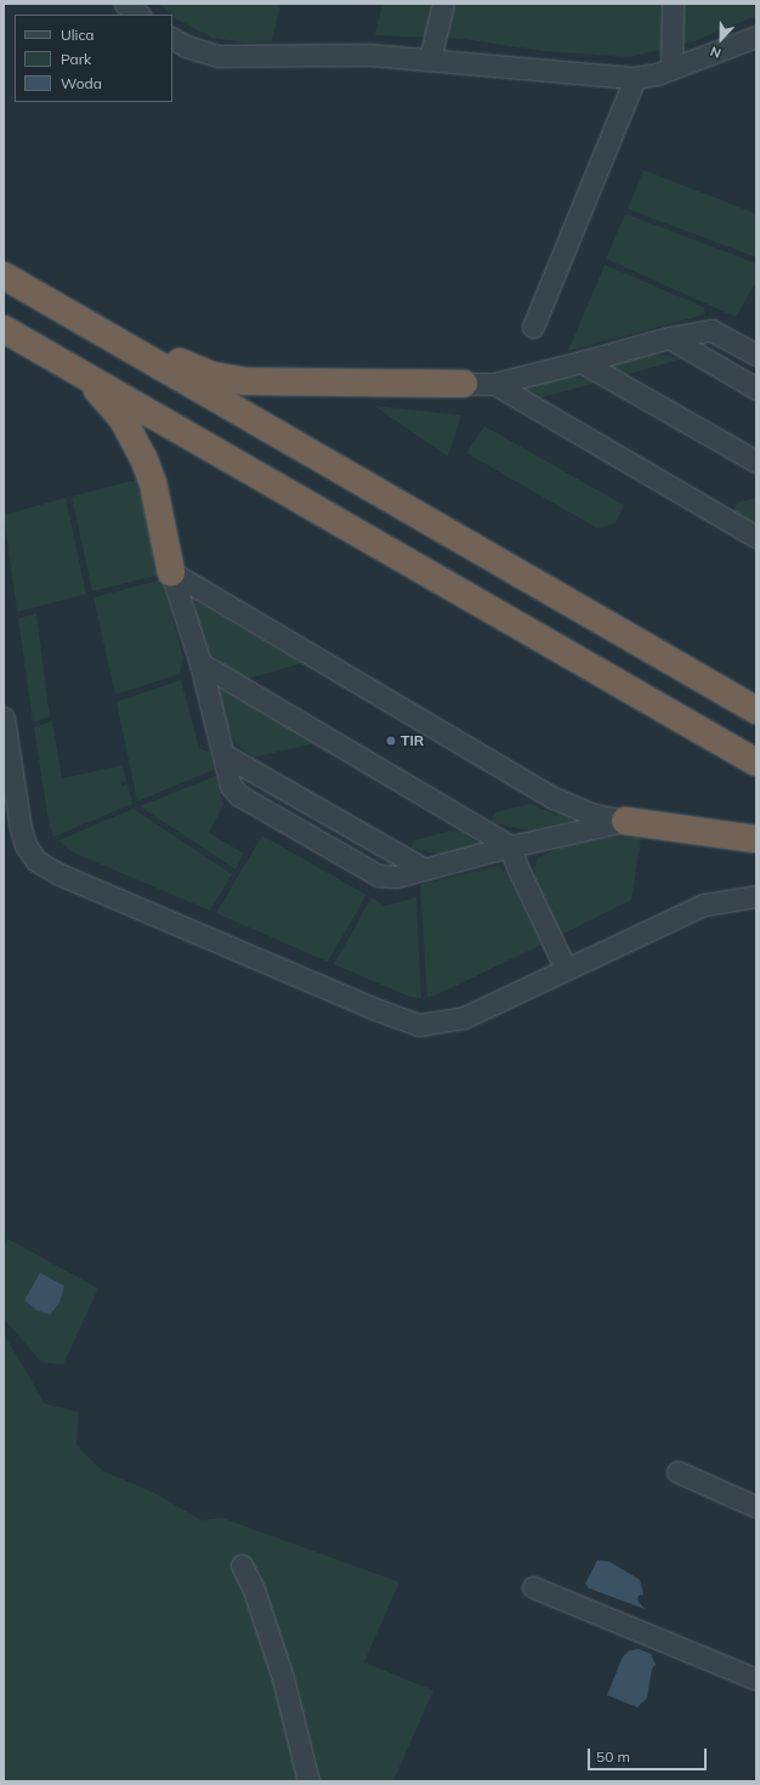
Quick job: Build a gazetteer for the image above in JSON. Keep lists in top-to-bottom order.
{
  "places": ["TIR"],
  "legend": ["Ulica", "Park", "Woda"],
  "scale_bar": "50 m",
  "north": "bottom"
}
